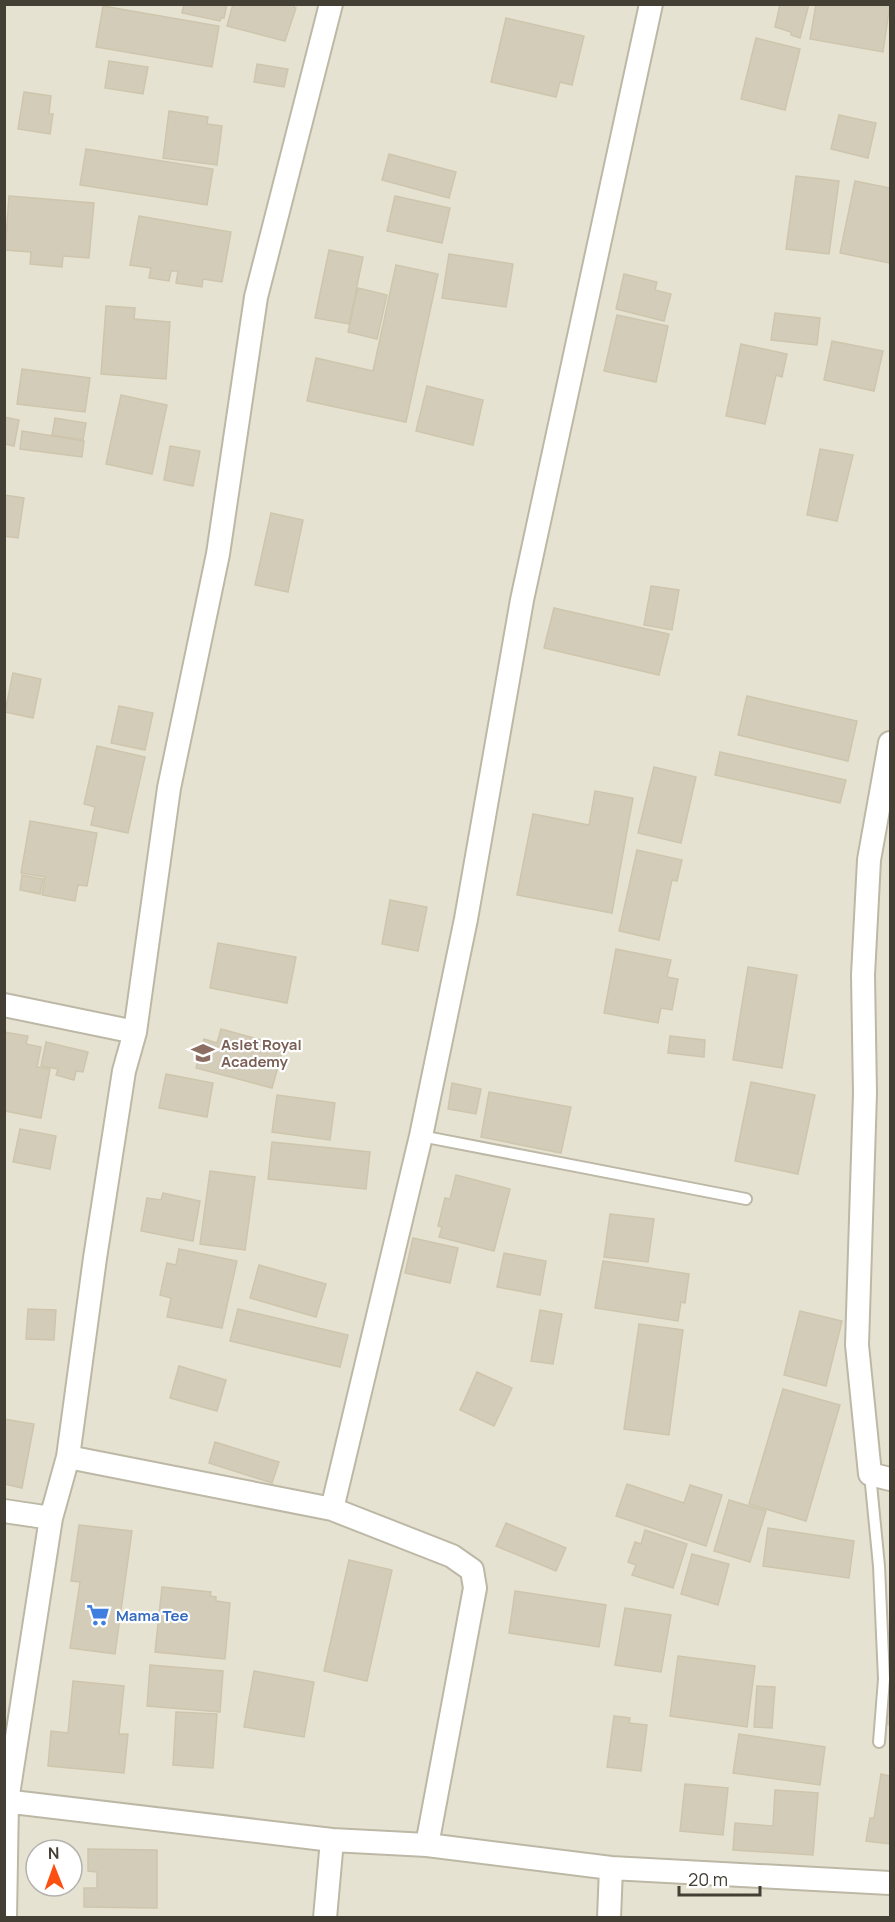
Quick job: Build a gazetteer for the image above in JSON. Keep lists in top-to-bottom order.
{
  "places": {
    "school or university": ["Aslet Royal Academy"],
    "supermarket": ["Mama Tee"]
  },
  "scale_bar": "20 m",
  "north": "top"
}
